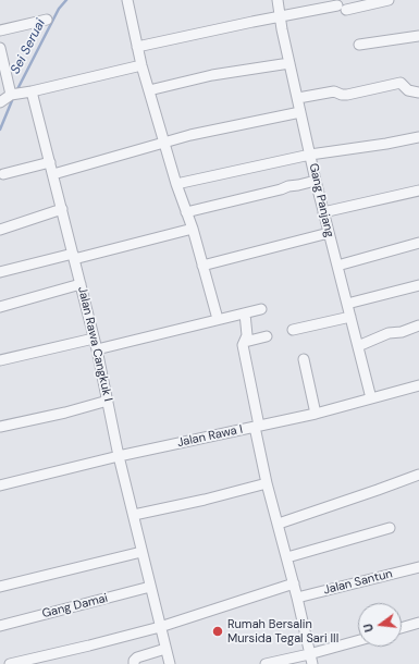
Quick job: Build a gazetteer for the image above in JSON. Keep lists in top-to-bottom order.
{
  "streets": {
    "street": [
      "Gang Panjang",
      "Jalan Rawa Cangkuk I",
      "Jalan Rawa I",
      "Jalan Santun",
      "Gang Damai"
    ]
  },
  "crossings": [
    ["Gang Panjang", "Jalan Rawa I"],
    ["Jalan Rawa Cangkuk I", "Jalan Rawa I"],
    ["Jalan Rawa Cangkuk I", "Gang Damai"]
  ],
  "water": ["Sei Seruai"],
  "places": ["Rumah Bersalin Mursida Tegal Sari III"],
  "north": "left"
}
